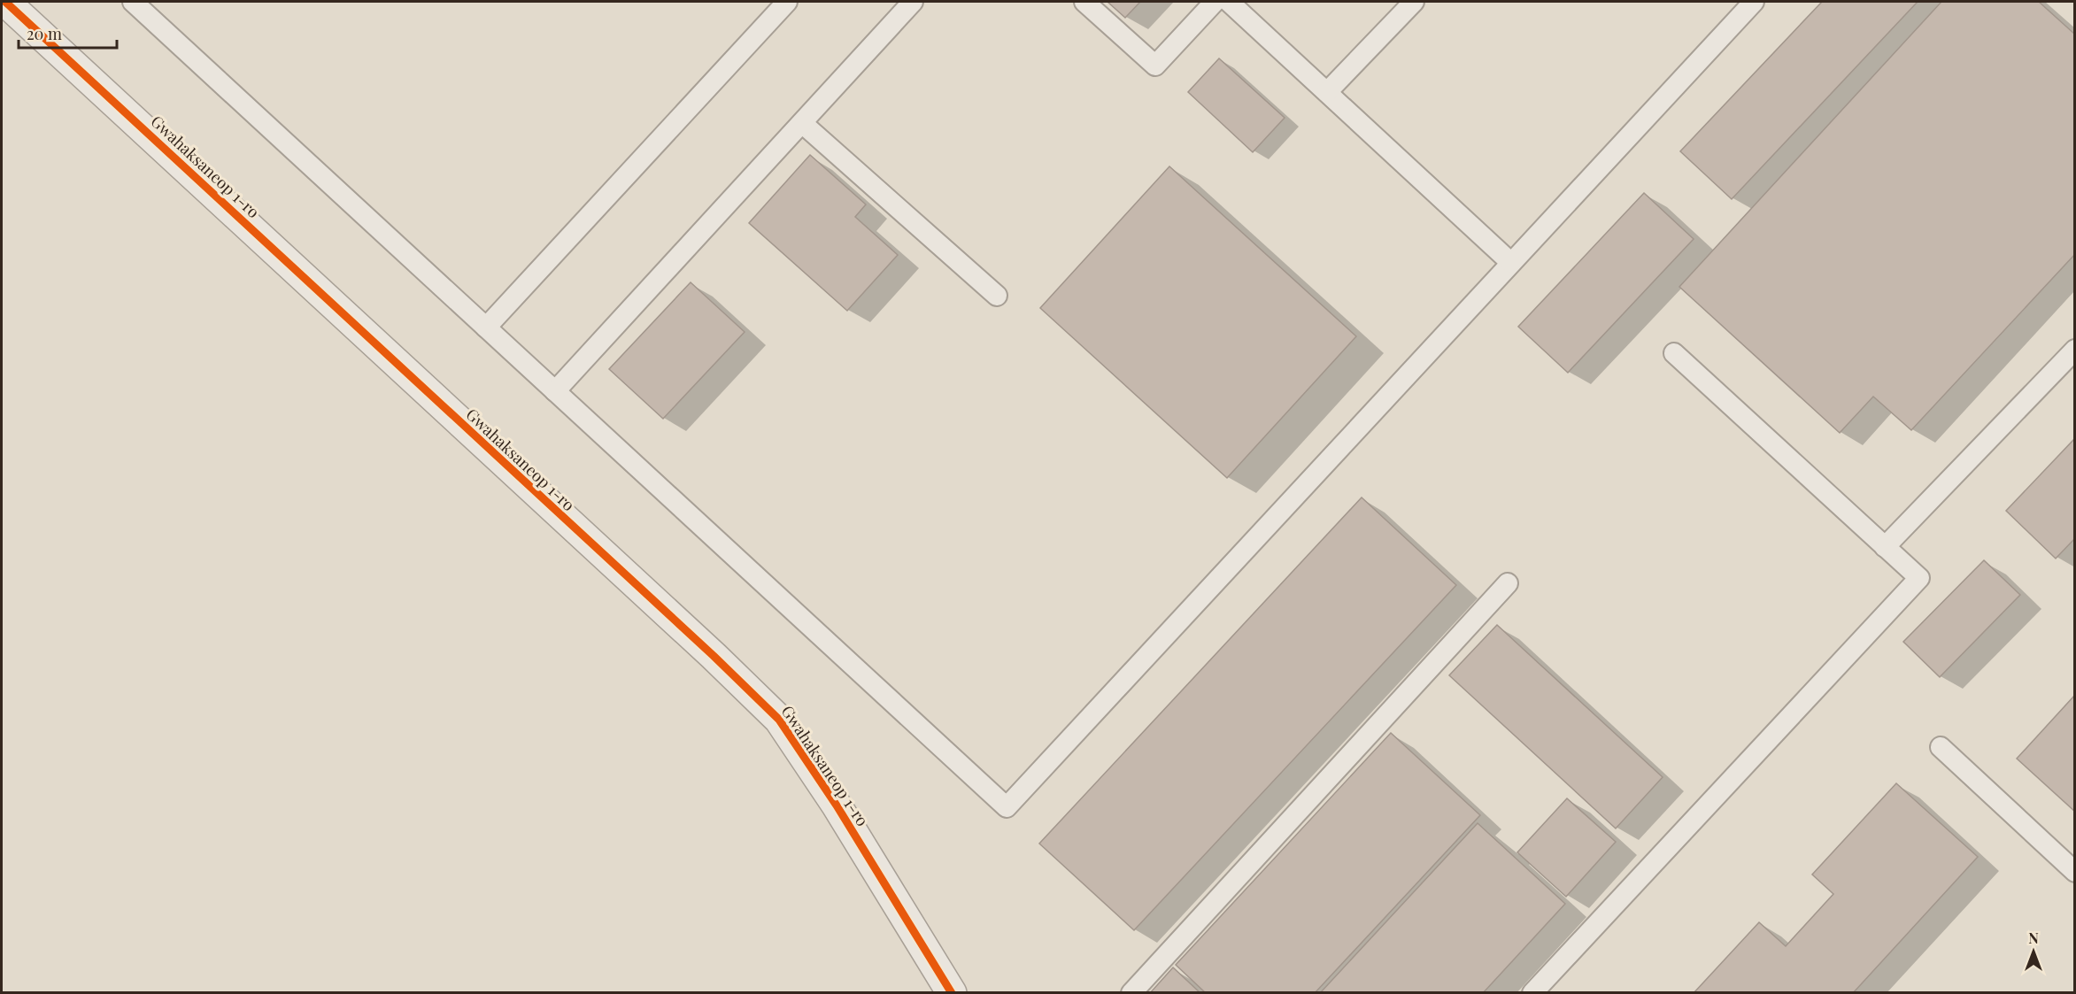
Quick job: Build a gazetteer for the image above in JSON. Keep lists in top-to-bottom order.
{
  "streets": {
    "street": ["Gwahaksaneop 1-ro"]
  },
  "scale_bar": "20 m",
  "north": "top"
}
